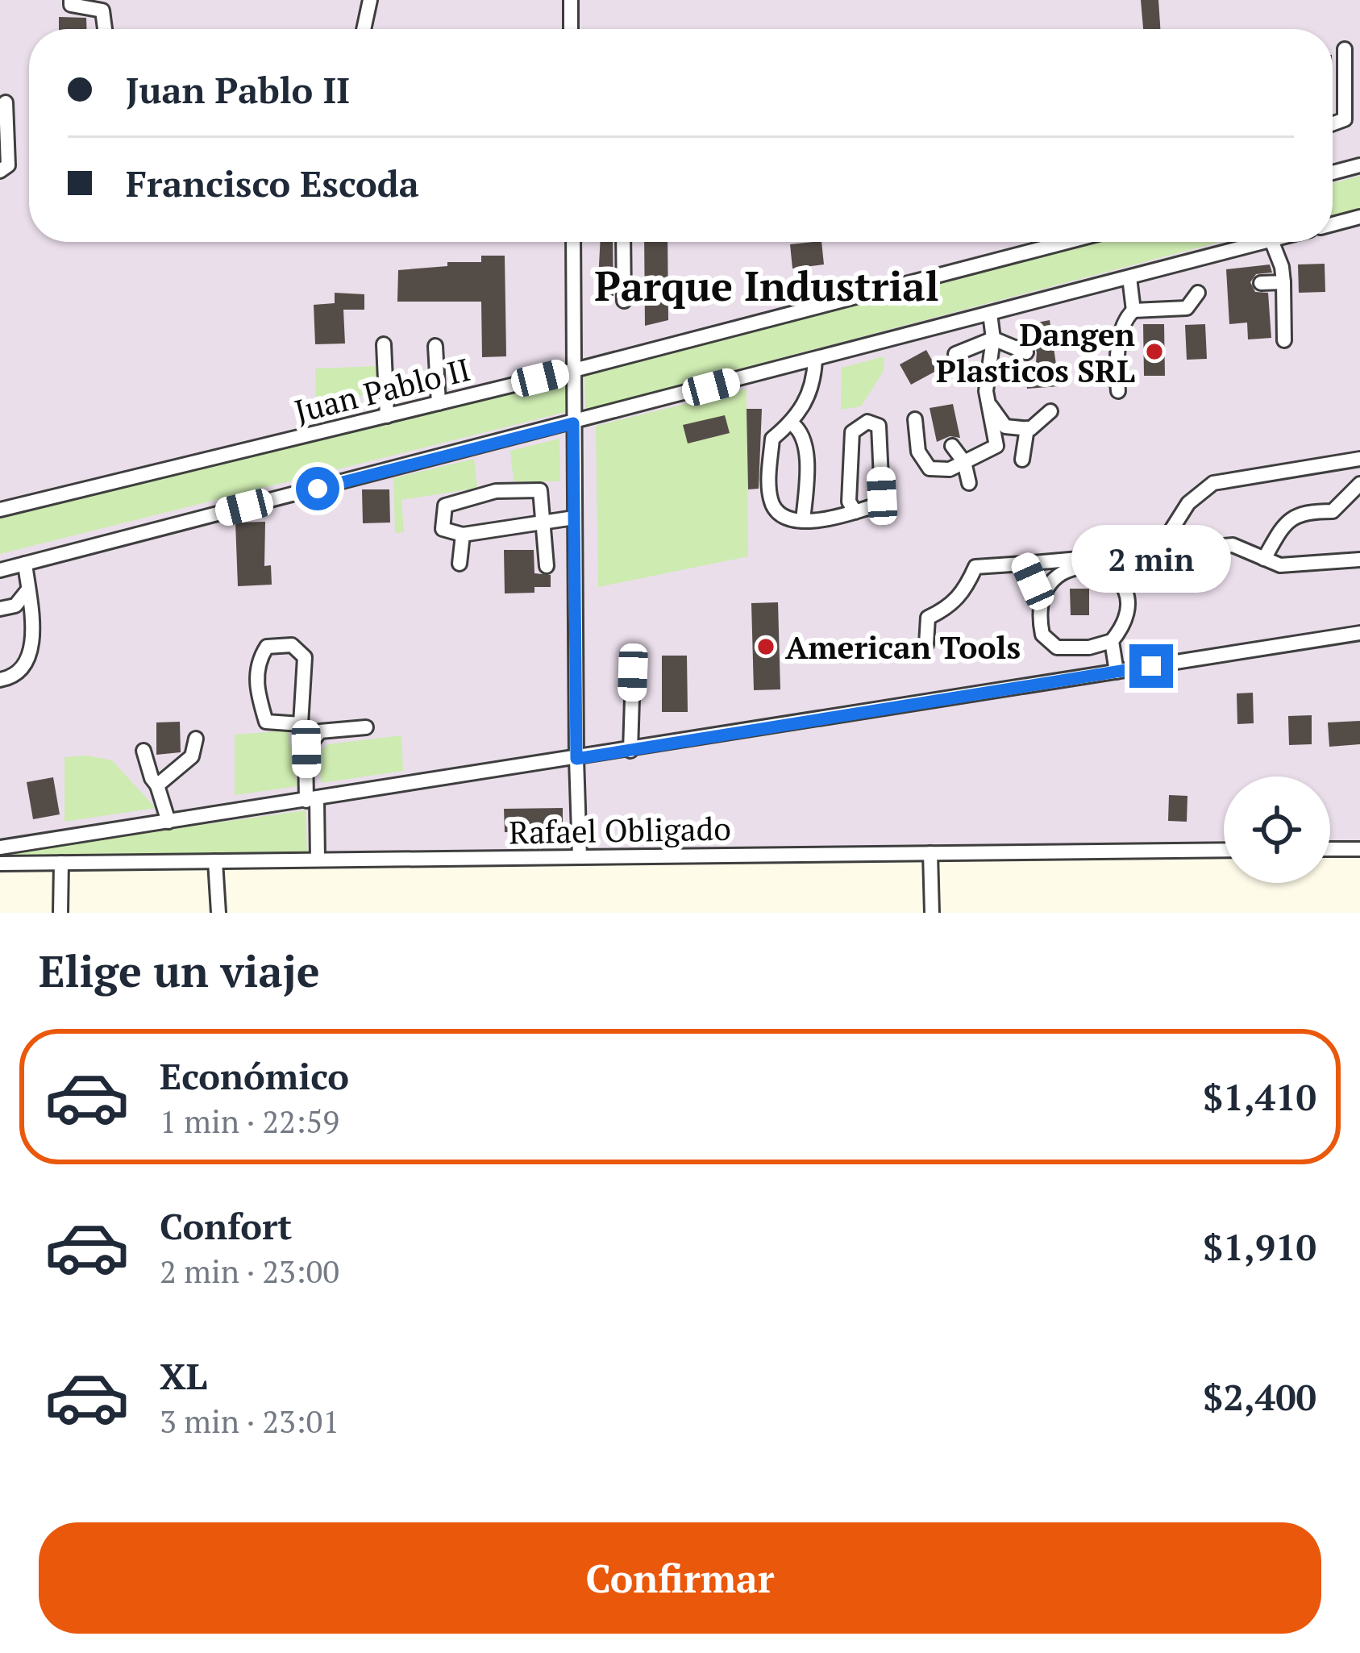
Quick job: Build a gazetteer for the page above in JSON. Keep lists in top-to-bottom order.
{
  "streets": {
    "street": ["Juan Pablo II", "Rafael Obligado"]
  },
  "districts": ["Parque Industrial"],
  "places": ["Dangen Plasticos SRL", "American Tools"],
  "page": {
    "banner": ["Juan Pablo II", "Francisco Escoda"],
    "bubble": "2 min",
    "heading": "Elige un viaje",
    "list": [
      {
        "name": "Económico",
        "note": "1 min · 22:59",
        "value": "$1,410"
      },
      {
        "name": "Confort",
        "note": "2 min · 23:00",
        "value": "$1,910"
      },
      {
        "name": "XL",
        "note": "3 min · 23:01",
        "value": "$2,400"
      }
    ],
    "buttons": "Confirmar"
  }
}
